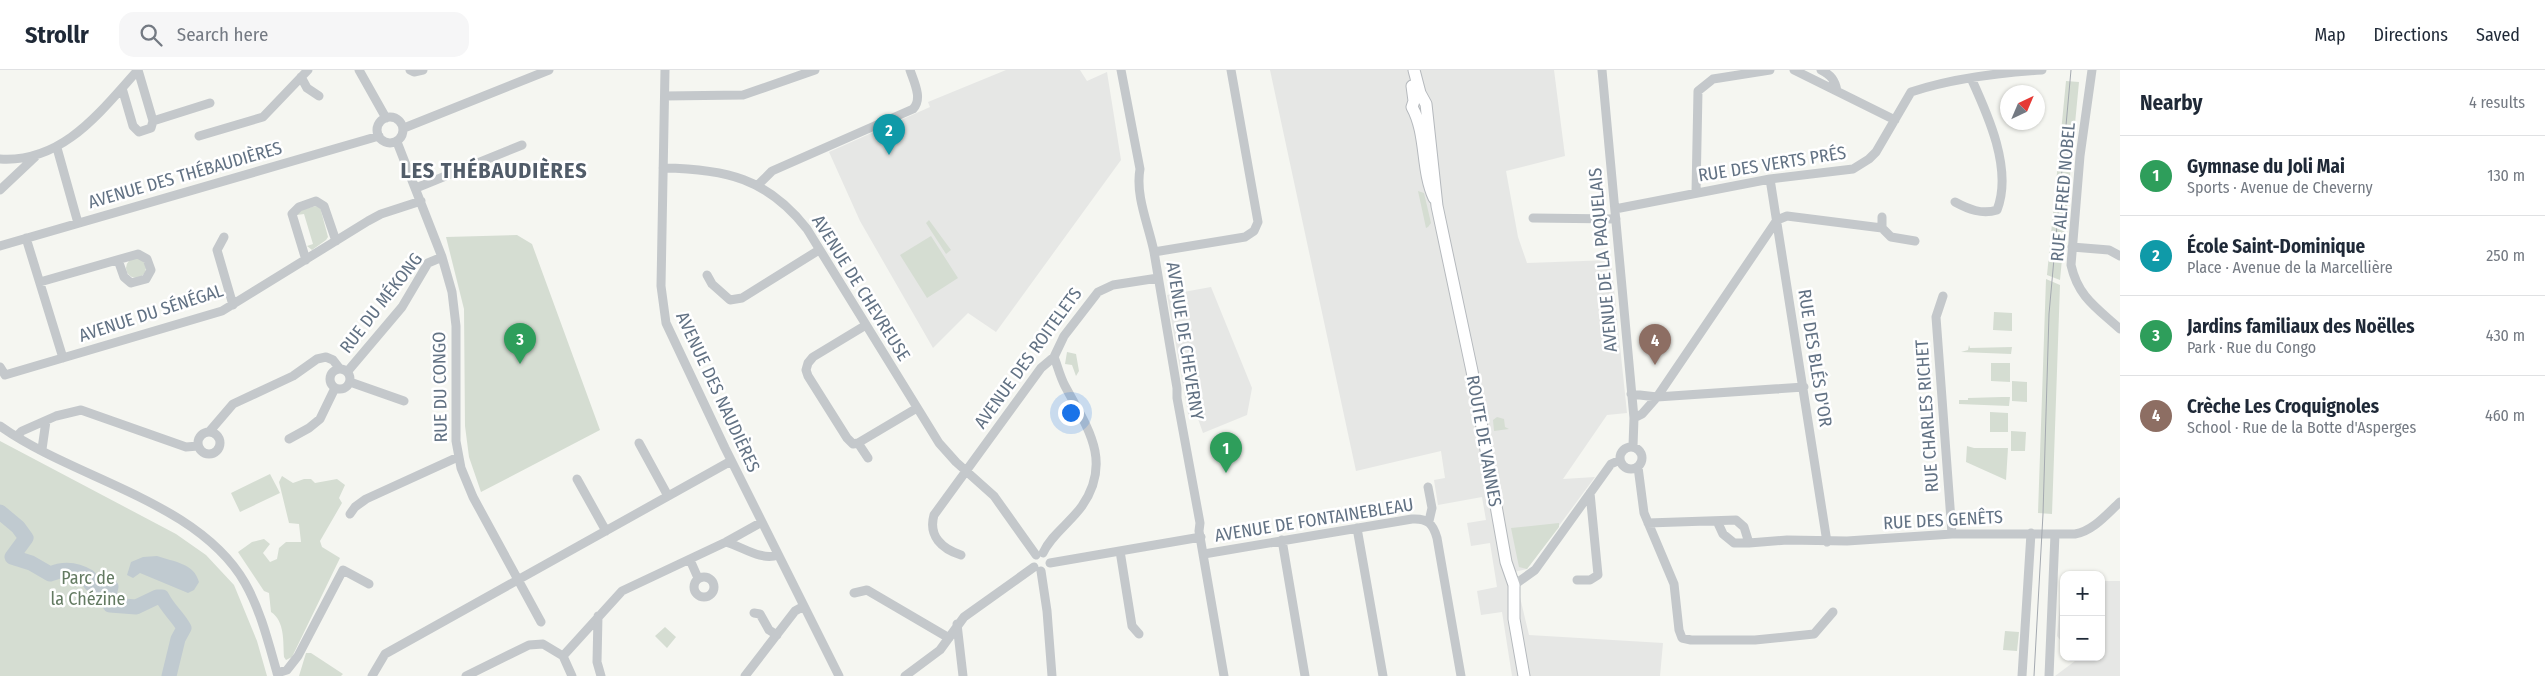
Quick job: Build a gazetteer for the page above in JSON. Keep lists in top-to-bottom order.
{
  "streets": {
    "main road": ["ROUTE DE VANNES"],
    "street": [
      "RUE DES VERTS PRÉS",
      "AVENUE DES THÉBAUDIÈRES",
      "RUE ALFRED NOBEL",
      "AVENUE DE LA PAQUELAIS",
      "AVENUE DE CHEVREUSE",
      "RUE DU MÉKONG",
      "AVENUE DU SÉNÉGAL",
      "AVENUE DE CHEVERNY",
      "AVENUE DES ROITELETS",
      "RUE DES BLÉS D'OR",
      "RUE DU CONGO",
      "AVENUE DES NAUDIÈRES",
      "RUE CHARLES RICHET",
      "AVENUE DE FONTAINEBLEAU",
      "RUE DES GENÊTS"
    ]
  },
  "crossings": [
    ["RUE DES VERTS PRÉS", "AVENUE DE LA PAQUELAIS"],
    ["RUE DES VERTS PRÉS", "RUE DES BLÉS D'OR"],
    ["AVENUE DES THÉBAUDIÈRES", "RUE DU CONGO"],
    ["AVENUE DE CHEVREUSE", "AVENUE DES ROITELETS"],
    ["AVENUE DE CHEVREUSE", "AVENUE DES NAUDIÈRES"],
    ["RUE DU MÉKONG", "RUE DU CONGO"],
    ["AVENUE DU SÉNÉGAL", "RUE DU CONGO"],
    ["AVENUE DE CHEVERNY", "AVENUE DES ROITELETS"],
    ["AVENUE DE CHEVERNY", "AVENUE DE FONTAINEBLEAU"],
    ["RUE DES BLÉS D'OR", "RUE DES GENÊTS"],
    ["RUE CHARLES RICHET", "RUE DES GENÊTS"]
  ],
  "districts": ["LES THÉBAUDIÈRES"],
  "parks": ["Parc de la Chézine"],
  "north": "top right",
  "page": {
    "header": "Strollr",
    "search": "Search here",
    "nav": ["Map", "Directions", "Saved"],
    "heading": ["Nearby", "4 results"],
    "pins": [
      "2",
      "3",
      "4",
      "1"
    ],
    "list": [
      {
        "mark": "1",
        "name": "Gymnase du Joli Mai",
        "note": "Sports · Avenue de Cheverny",
        "value": "130 m"
      },
      {
        "mark": "2",
        "name": "École Saint-Dominique",
        "note": "Place · Avenue de la Marcellière",
        "value": "250 m"
      },
      {
        "mark": "3",
        "name": "Jardins familiaux des Noëlles",
        "note": "Park · Rue du Congo",
        "value": "430 m"
      },
      {
        "mark": "4",
        "name": "Crèche Les Croquignoles",
        "note": "School · Rue de la Botte d'Asperges",
        "value": "460 m"
      }
    ],
    "map_buttons": ["+", "−"]
  }
}
